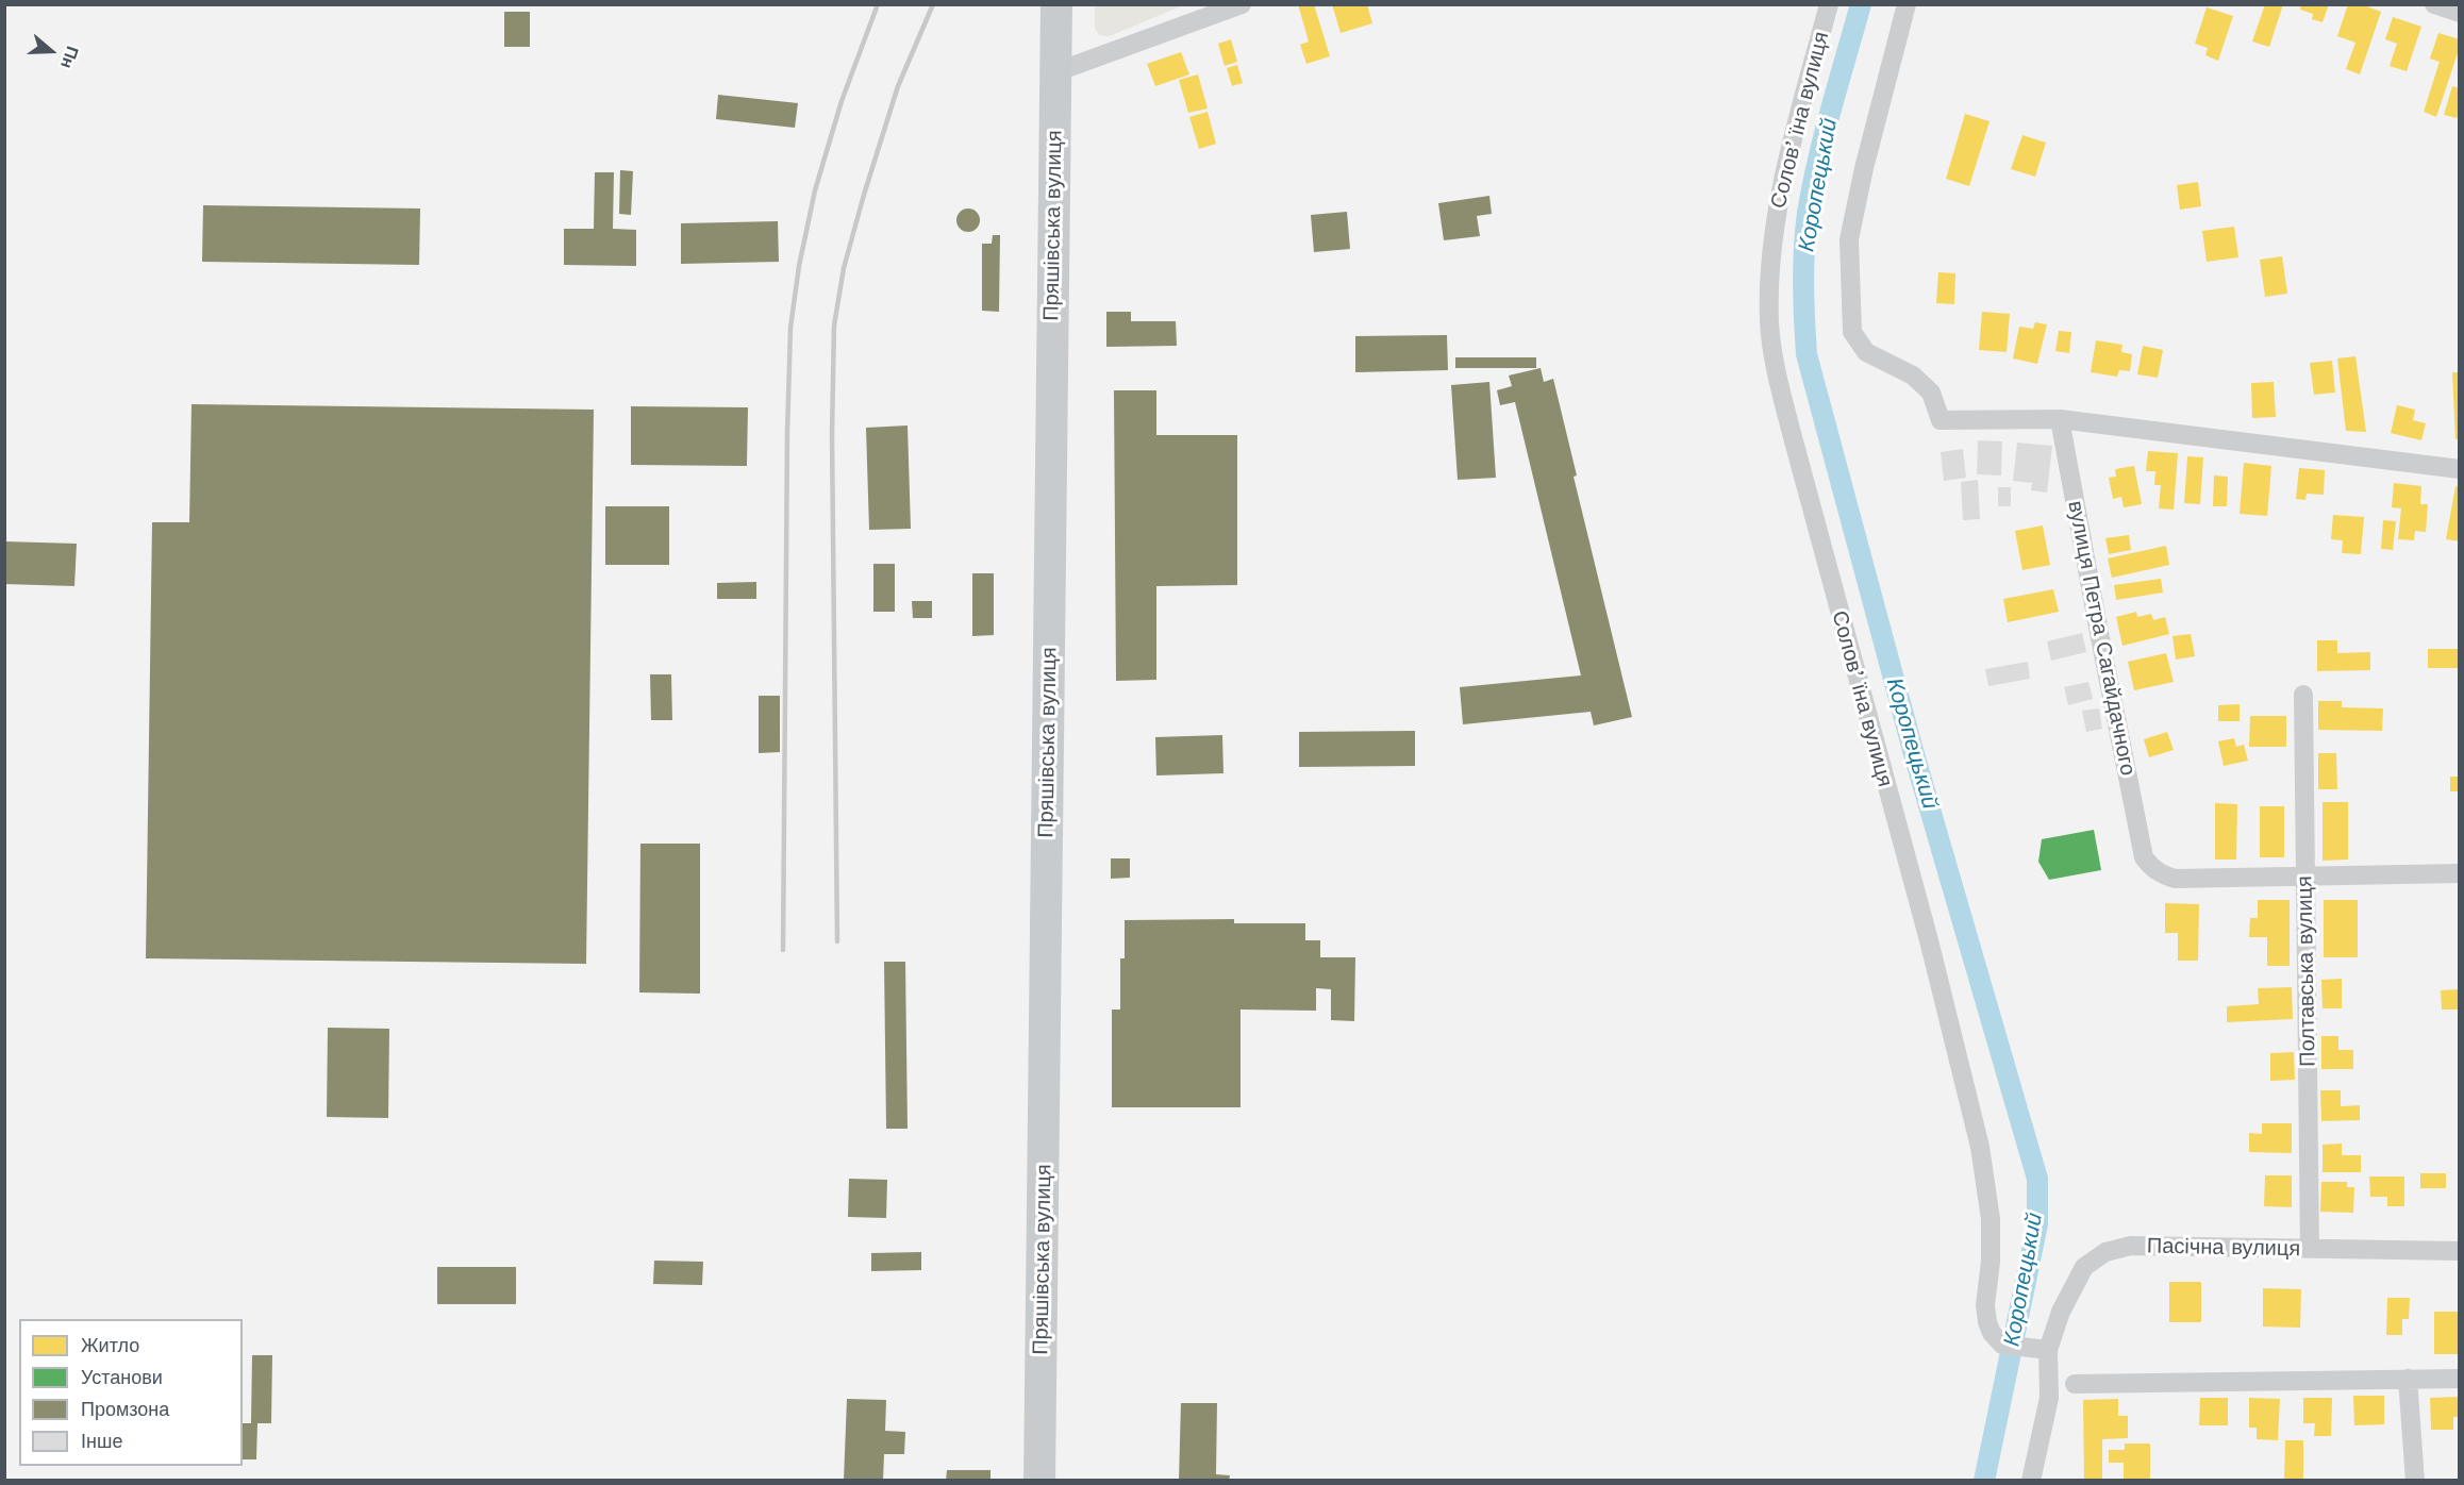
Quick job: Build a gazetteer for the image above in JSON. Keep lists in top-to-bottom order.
{
  "streets": {
    "main road": ["Пряшівська вулиця"],
    "street": [
      "Соловʼїна вулиця",
      "вулиця Петра Сагайдачного",
      "Полтавська вулиця",
      "Пасічна вулиця"
    ]
  },
  "crossings": [
    ["Соловʼїна вулиця", "Пасічна вулиця"],
    ["вулиця Петра Сагайдачного", "Полтавська вулиця"],
    ["Полтавська вулиця", "Пасічна вулиця"]
  ],
  "water": ["Коропецький"],
  "legend": [
    "Житло",
    "Установи",
    "Промзона",
    "Інше"
  ],
  "north": "right"
}
